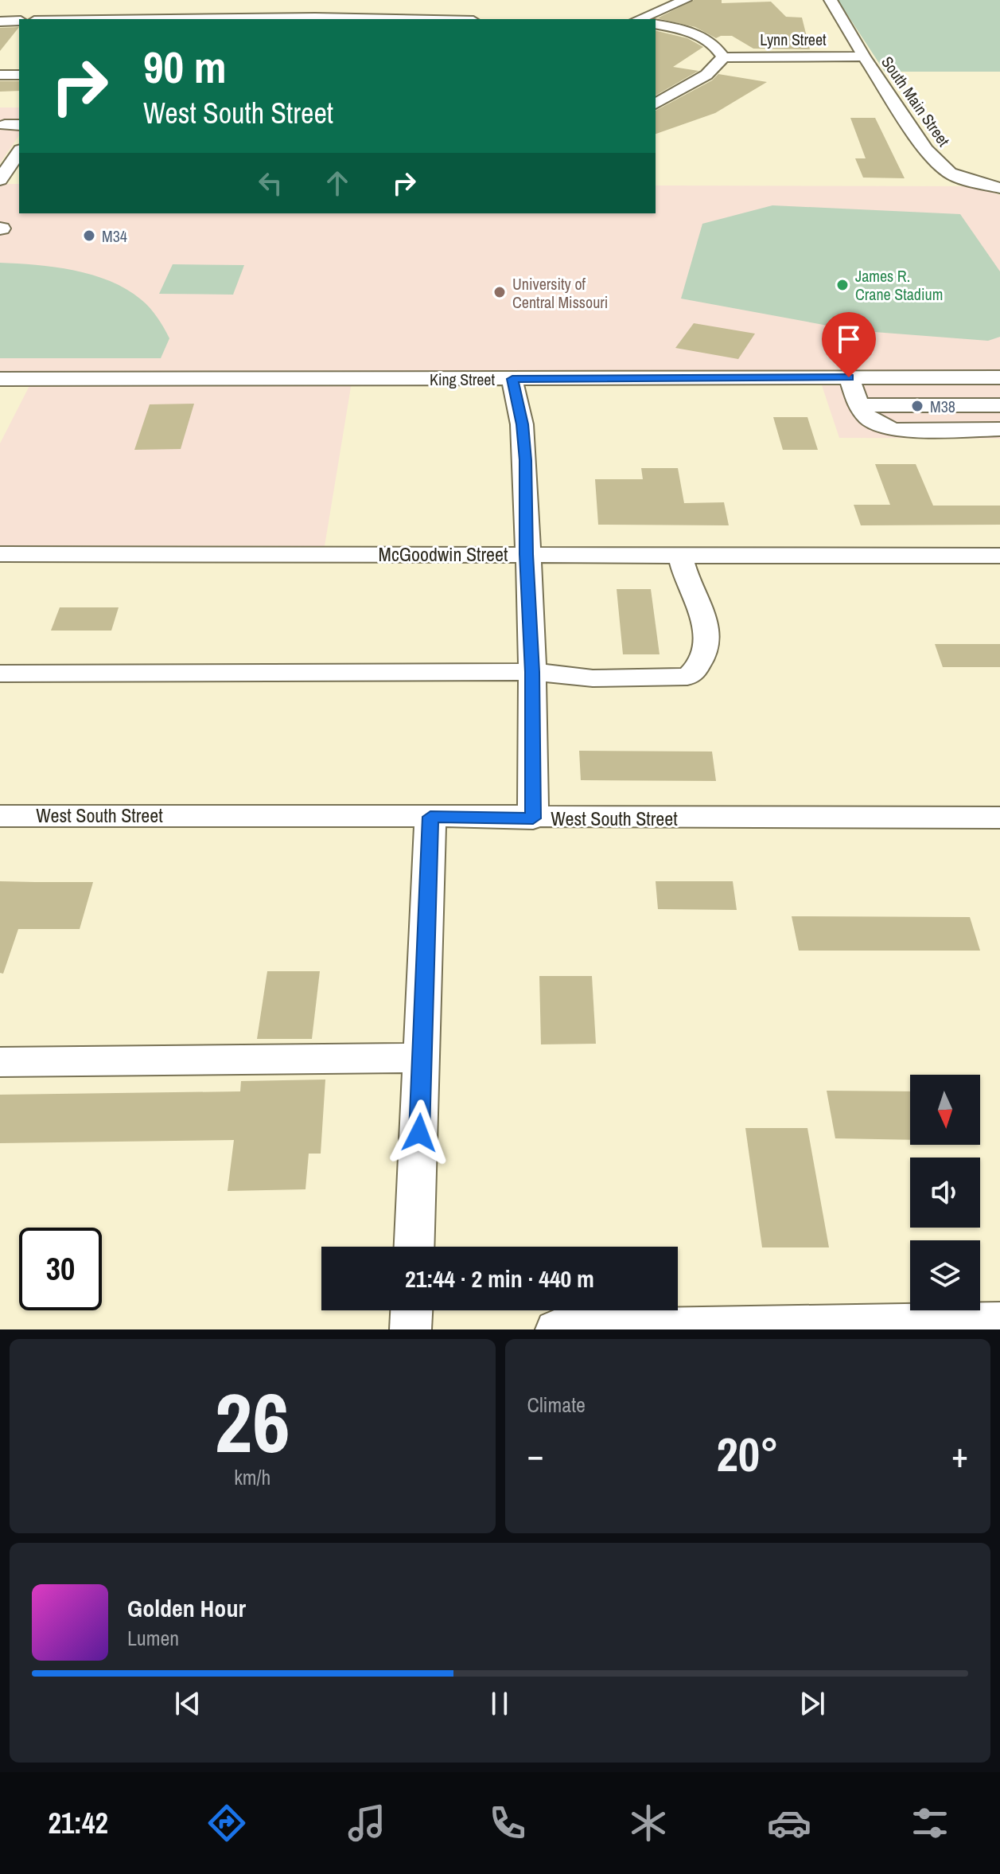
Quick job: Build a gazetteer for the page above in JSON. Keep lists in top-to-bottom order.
{
  "streets": {
    "street": [
      "Lynn Street",
      "South Main Street",
      "King Street",
      "McGoodwin Street",
      "West South Street"
    ]
  },
  "crossings": [
    ["Lynn Street", "South Main Street"]
  ],
  "places": [
    "M34",
    "James R. Crane Stadium",
    "University of Central Missouri",
    "M38"
  ],
  "north": "bottom",
  "page": {
    "turn": ["90 m", "West South Street"],
    "limit": "30",
    "trip": "21:44 · 2 min · 440 m",
    "tile": [
      ["26", "km/h"],
      "Climate"
    ],
    "heat": ["−", "20°", "+"],
    "song": ["Golden Hour", "Lumen"],
    "tabs": "21:42"
  }
}
